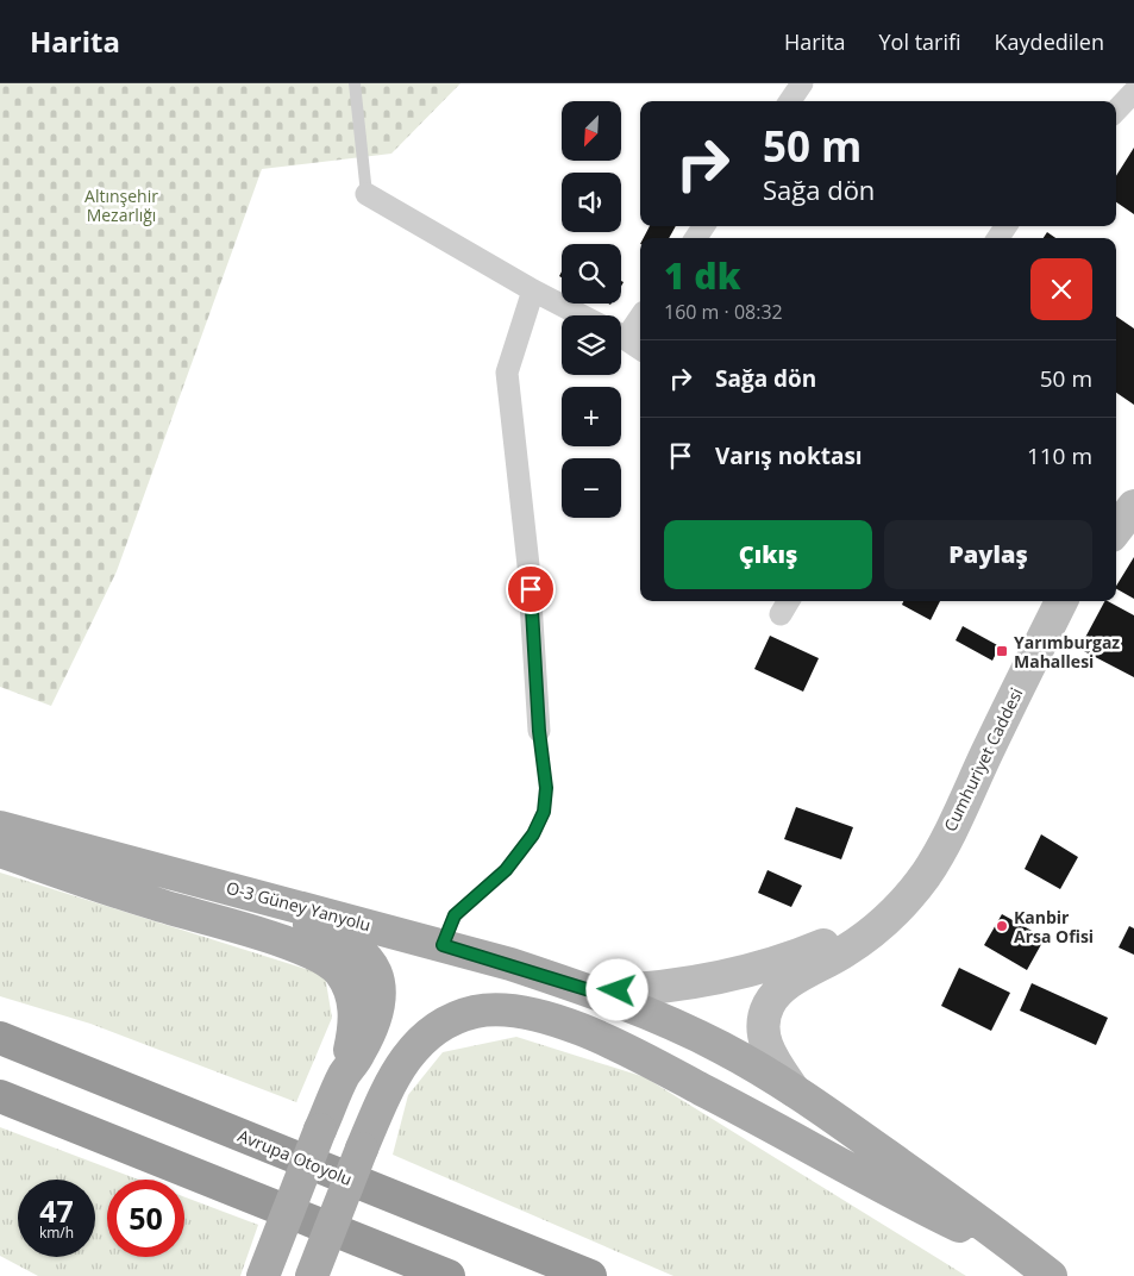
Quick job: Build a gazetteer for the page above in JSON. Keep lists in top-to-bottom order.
{
  "streets": {
    "highway": ["Avrupa Otoyolu"],
    "main road": ["Cumhuriyet Caddesi", "O-3 Güney Yanyolu"]
  },
  "crossings": [
    ["Cumhuriyet Caddesi", "O-3 Güney Yanyolu"]
  ],
  "parks": ["Altınşehir Mezarlığı"],
  "places": {
    "transit": ["Yarımburgaz Mahallesi"],
    "other": ["Kanbir Arsa Ofisi"]
  },
  "north": "bottom left",
  "page": {
    "header": "Harita",
    "nav": ["Harita", "Yol tarifi", "Kaydedilen"],
    "map_buttons": ["+", "−"],
    "turn": ["50 m", "Sağa dön"],
    "heading": ["1 dk", "160 m · 08:32"],
    "list": [
      {
        "name": "Sağa dön",
        "value": "50 m"
      },
      {
        "name": "Varış noktası",
        "value": "110 m"
      }
    ],
    "buttons": ["Çıkış", "Paylaş"],
    "speed": "47 km/h",
    "limit": "50"
  }
}
